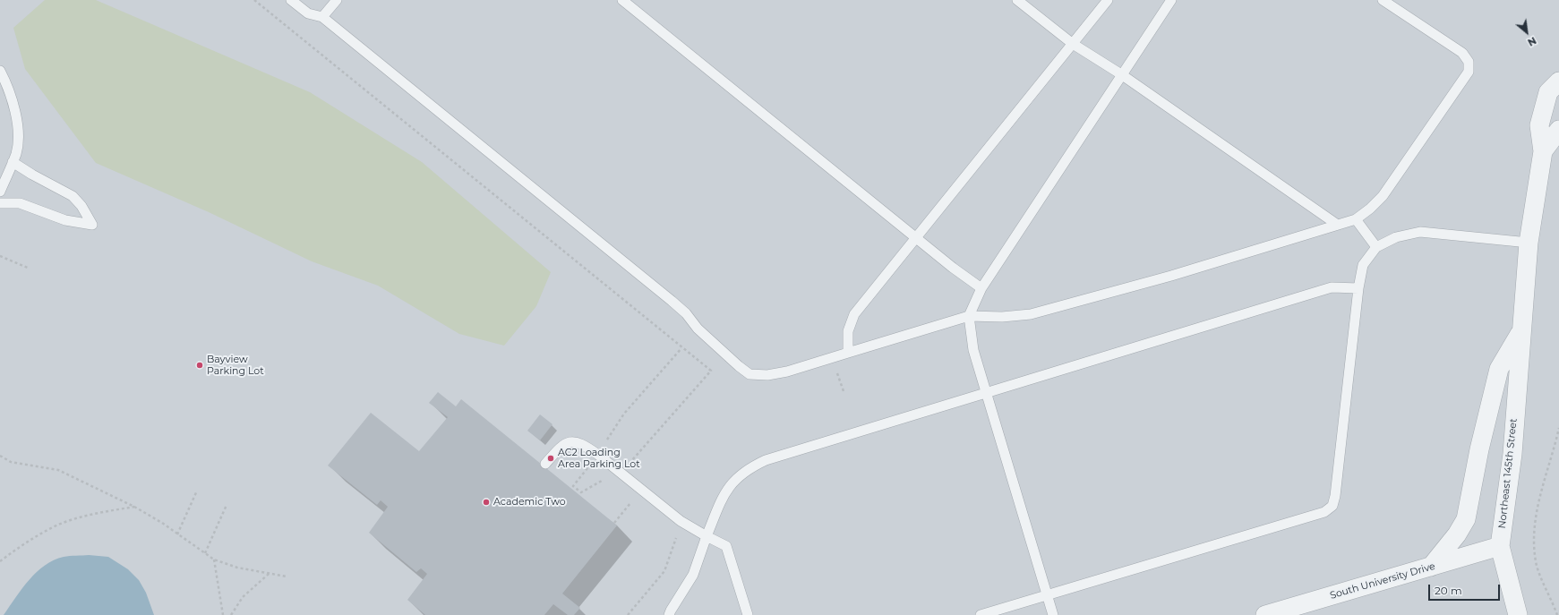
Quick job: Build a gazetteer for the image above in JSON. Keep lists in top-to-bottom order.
{
  "streets": {
    "street": ["Northeast 145th Street", "South University Drive"]
  },
  "crossings": [
    ["Northeast 145th Street", "South University Drive"]
  ],
  "places": ["Bayview Parking Lot", "AC2 Loading Area Parking Lot", "Academic Two"],
  "scale_bar": "20 m",
  "north": "bottom right"
}
